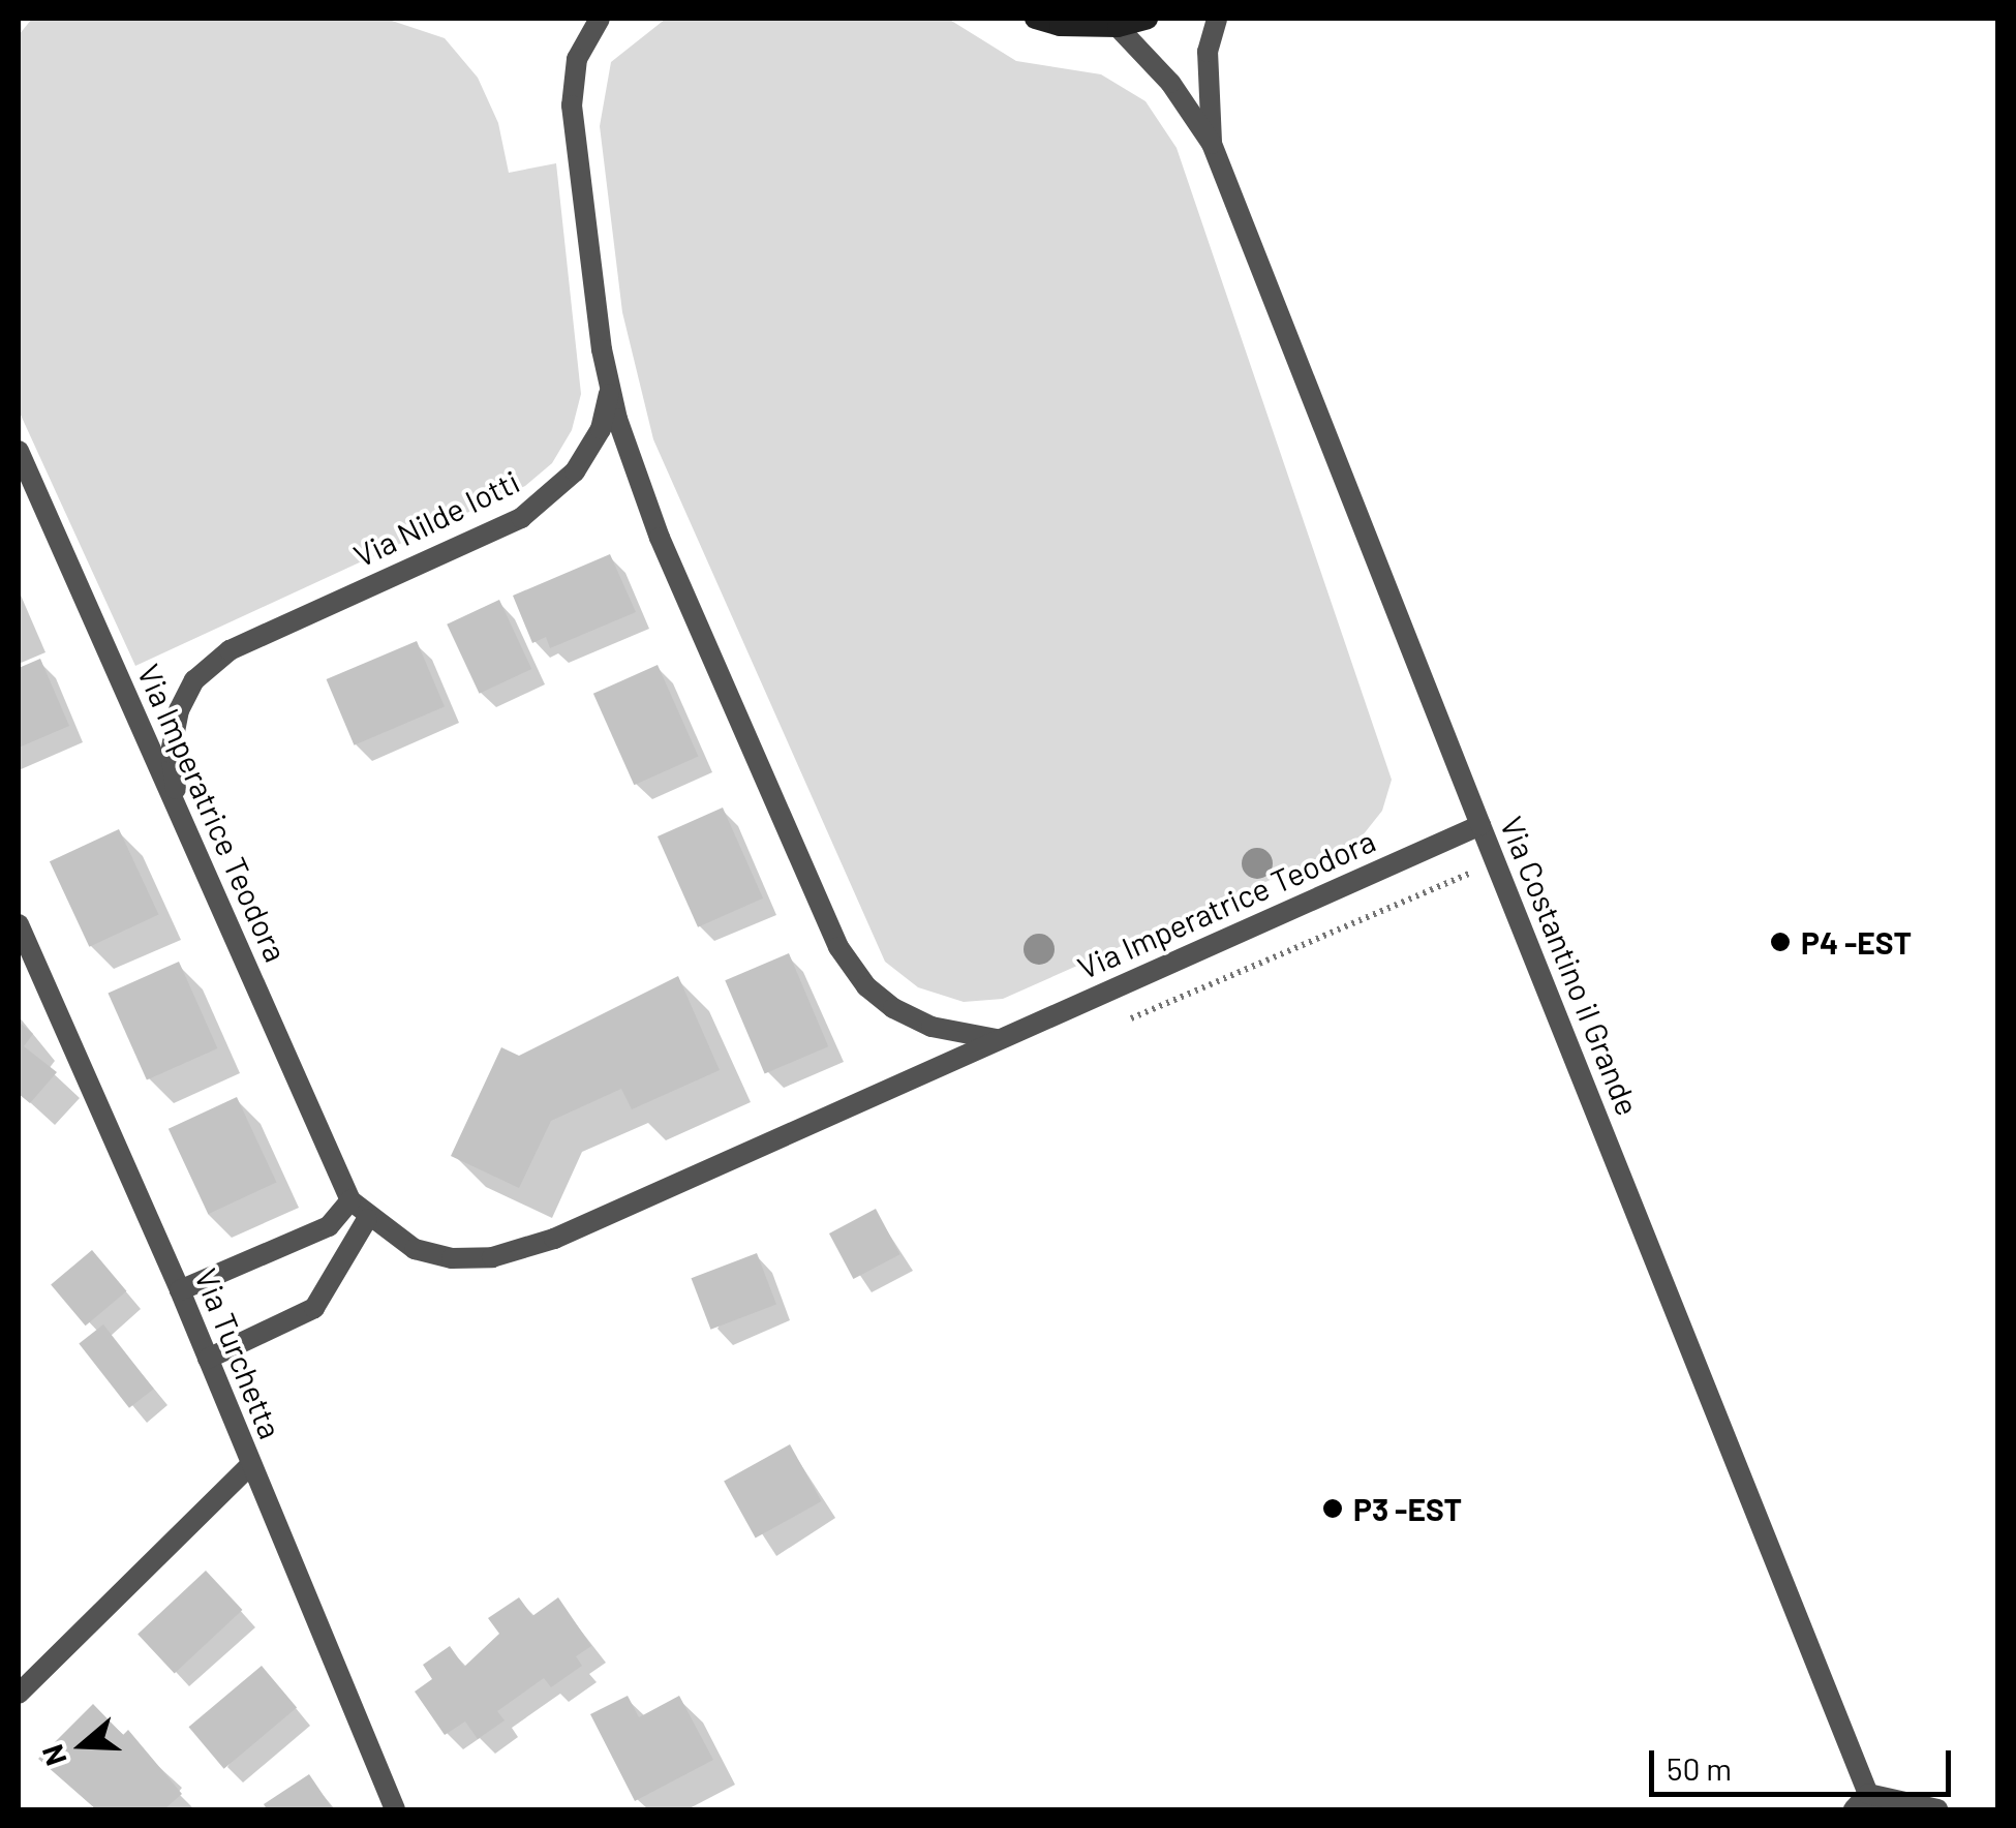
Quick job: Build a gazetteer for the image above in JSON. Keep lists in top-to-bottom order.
{
  "streets": {
    "street": [
      "Via Nilde Iotti",
      "Via Imperatrice Teodora",
      "Via Costantino il Grande",
      "Via Turchetta"
    ]
  },
  "crossings": [
    ["Via Nilde Iotti", "Via Imperatrice Teodora"],
    ["Via Imperatrice Teodora", "Via Costantino il Grande"]
  ],
  "places": ["P4 -EST", "P3 -EST"],
  "scale_bar": "50 m",
  "north": "left"
}
